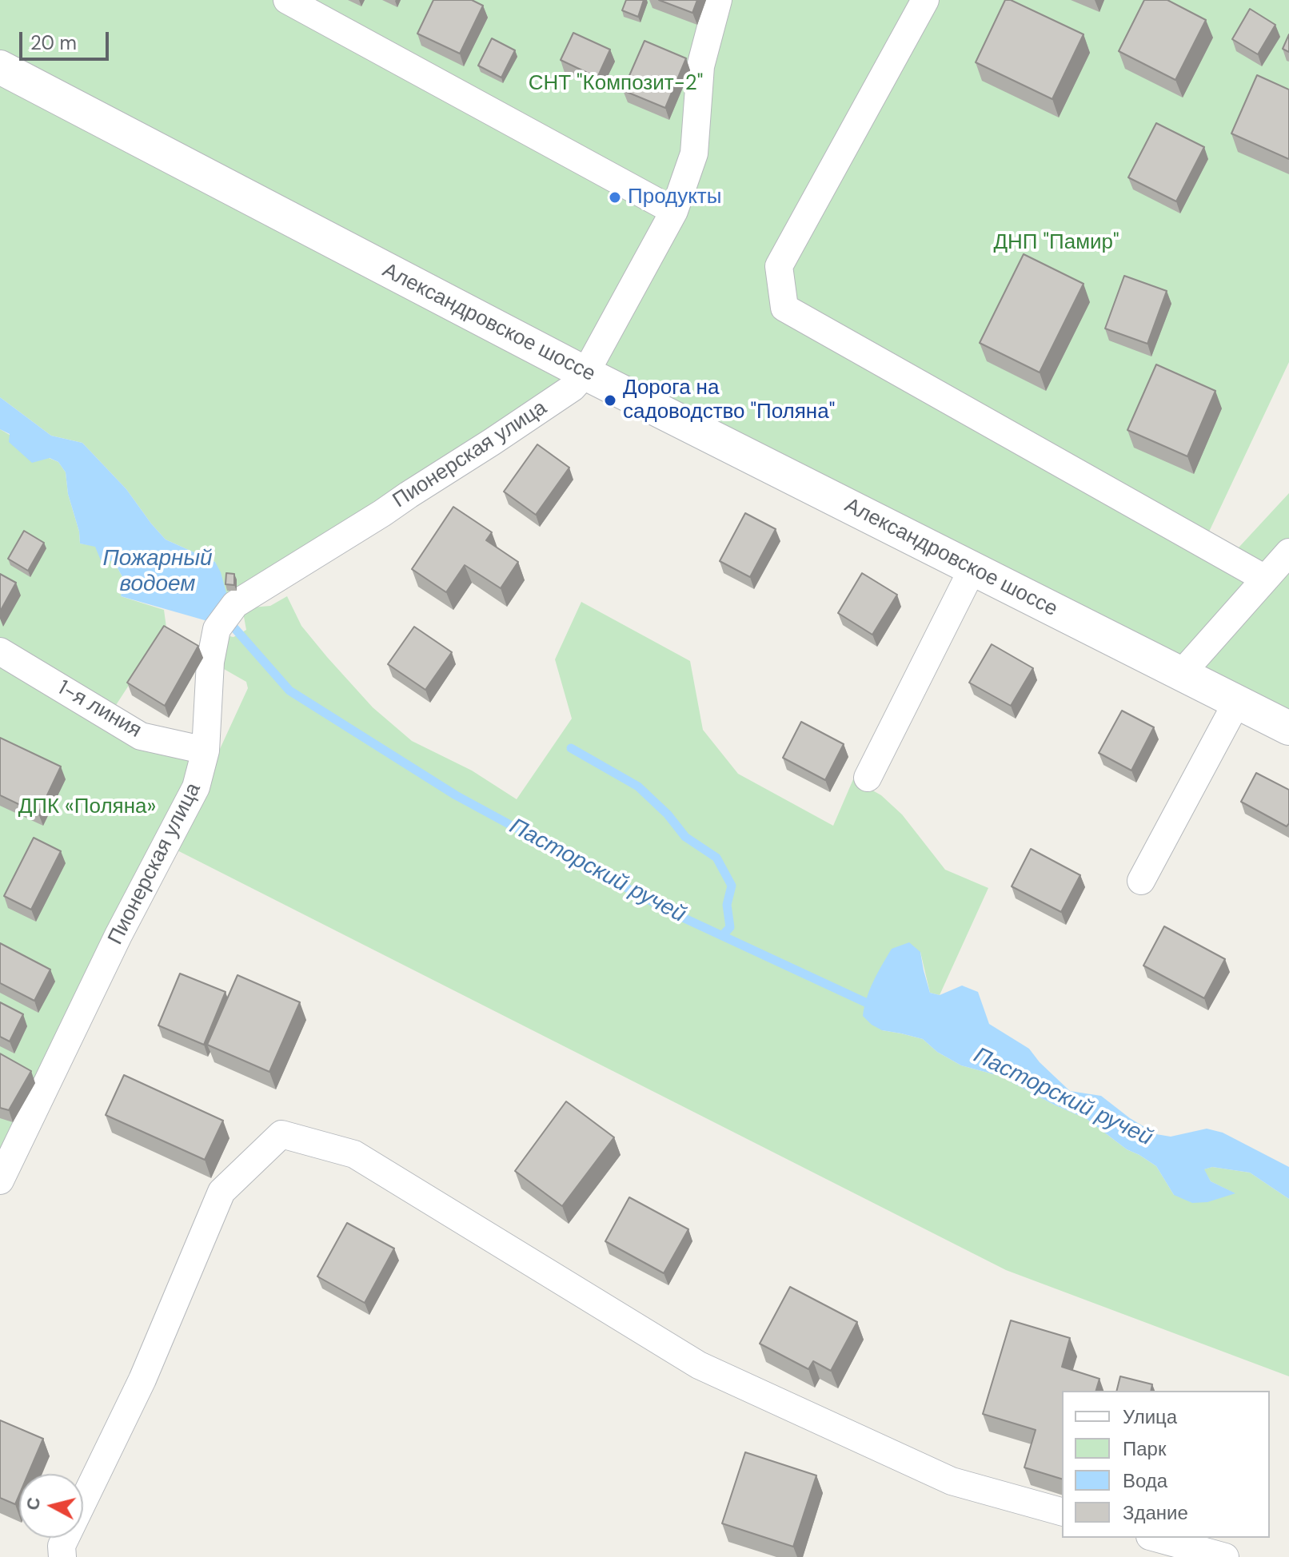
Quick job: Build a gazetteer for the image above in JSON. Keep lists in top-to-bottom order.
{
  "streets": {
    "street": ["Александровское шоссе", "Пионерская улица", "1-я линия"]
  },
  "crossings": [
    ["Александровское шоссе", "Пионерская улица"],
    ["Пионерская улица", "1-я линия"]
  ],
  "water": ["Пожарный водоем", "Пасторский ручей"],
  "parks": ["СНТ \"Композит-2\"", "ДНП \"Памир\"", "ДПК «Поляна»"],
  "places": ["Продукты", "Дорога на садоводство \"Поляна\""],
  "legend": [
    "Улица",
    "Парк",
    "Вода",
    "Здание"
  ],
  "scale_bar": "20 m",
  "north": "left"
}
